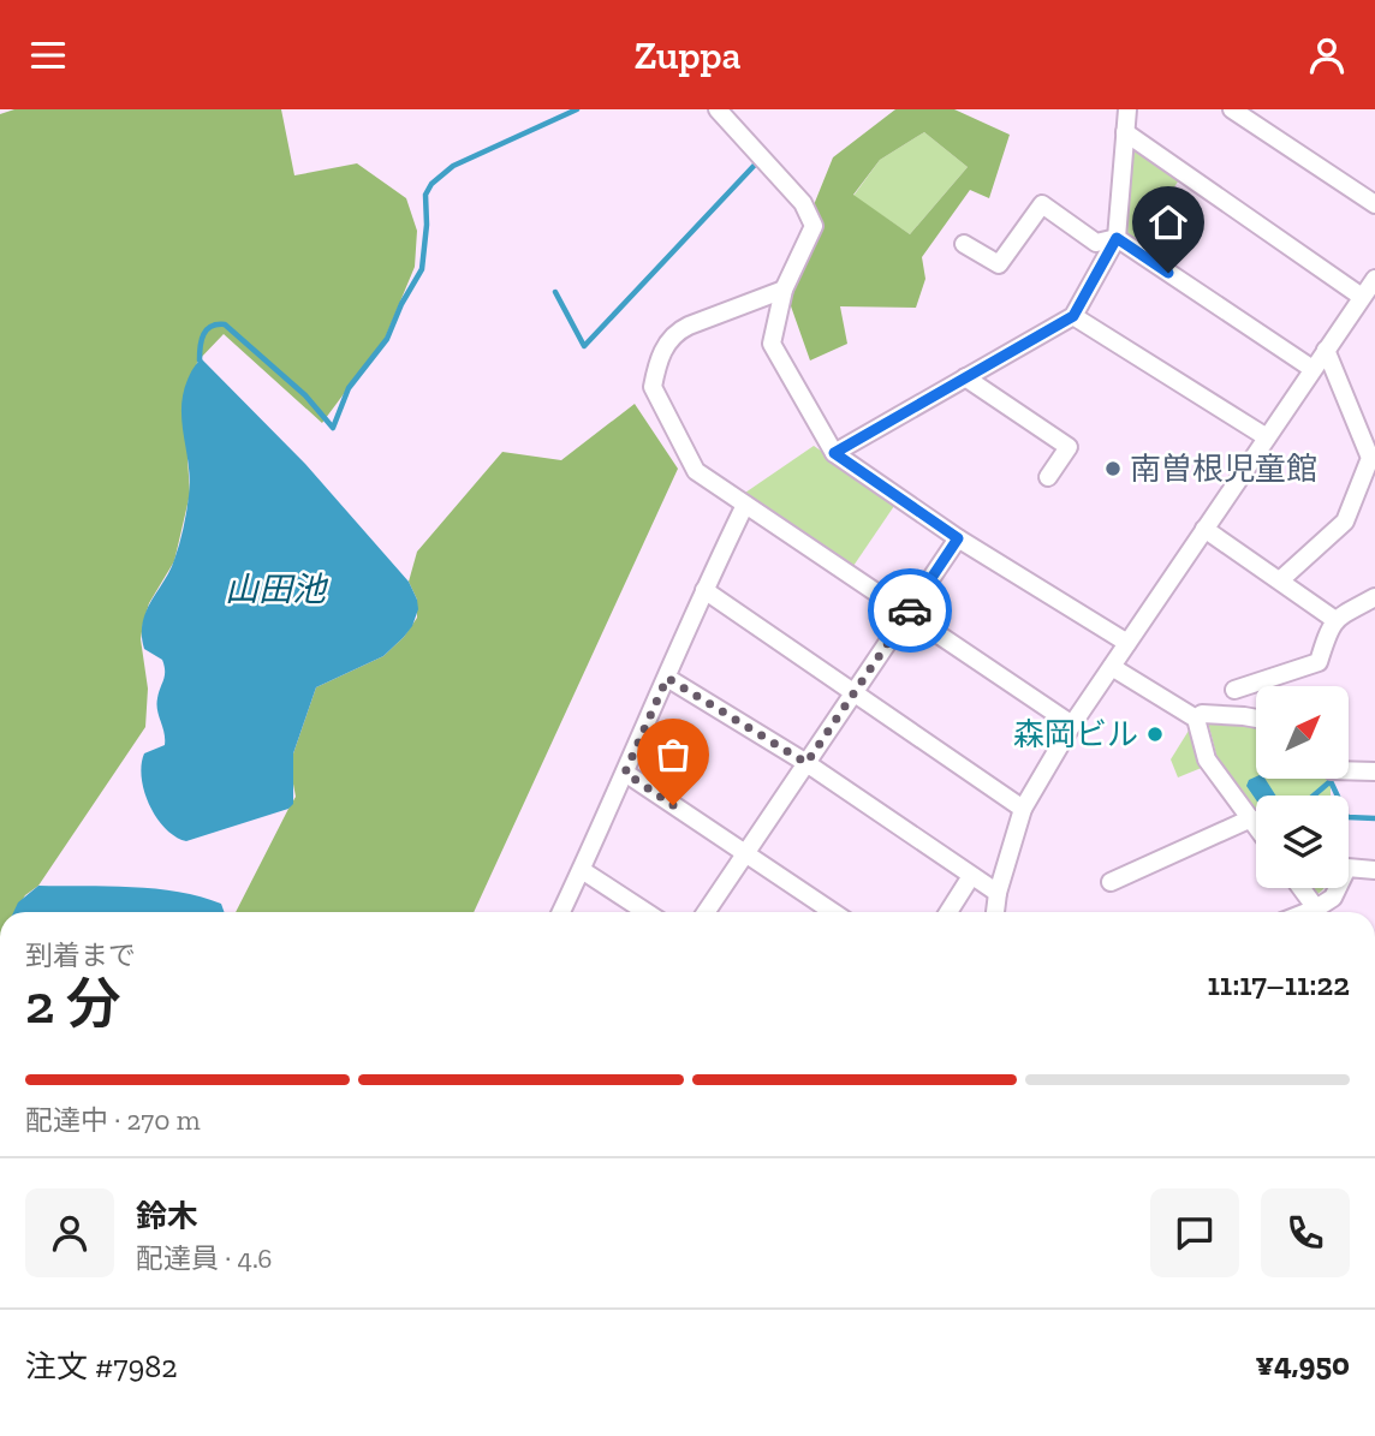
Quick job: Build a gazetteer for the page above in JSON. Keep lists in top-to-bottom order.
{
  "water": ["山田池"],
  "places": ["南曽根児童館", "森岡ビル"],
  "north": "top right",
  "page": {
    "header": "Zuppa",
    "heading": ["2 分", "到着まで", "11:17–11:22"],
    "panel": [
      "鈴木",
      "配達員 · 4.6",
      "注文 #7982",
      "¥4,950"
    ],
    "bar": "配達中 · 270 m"
  }
}
